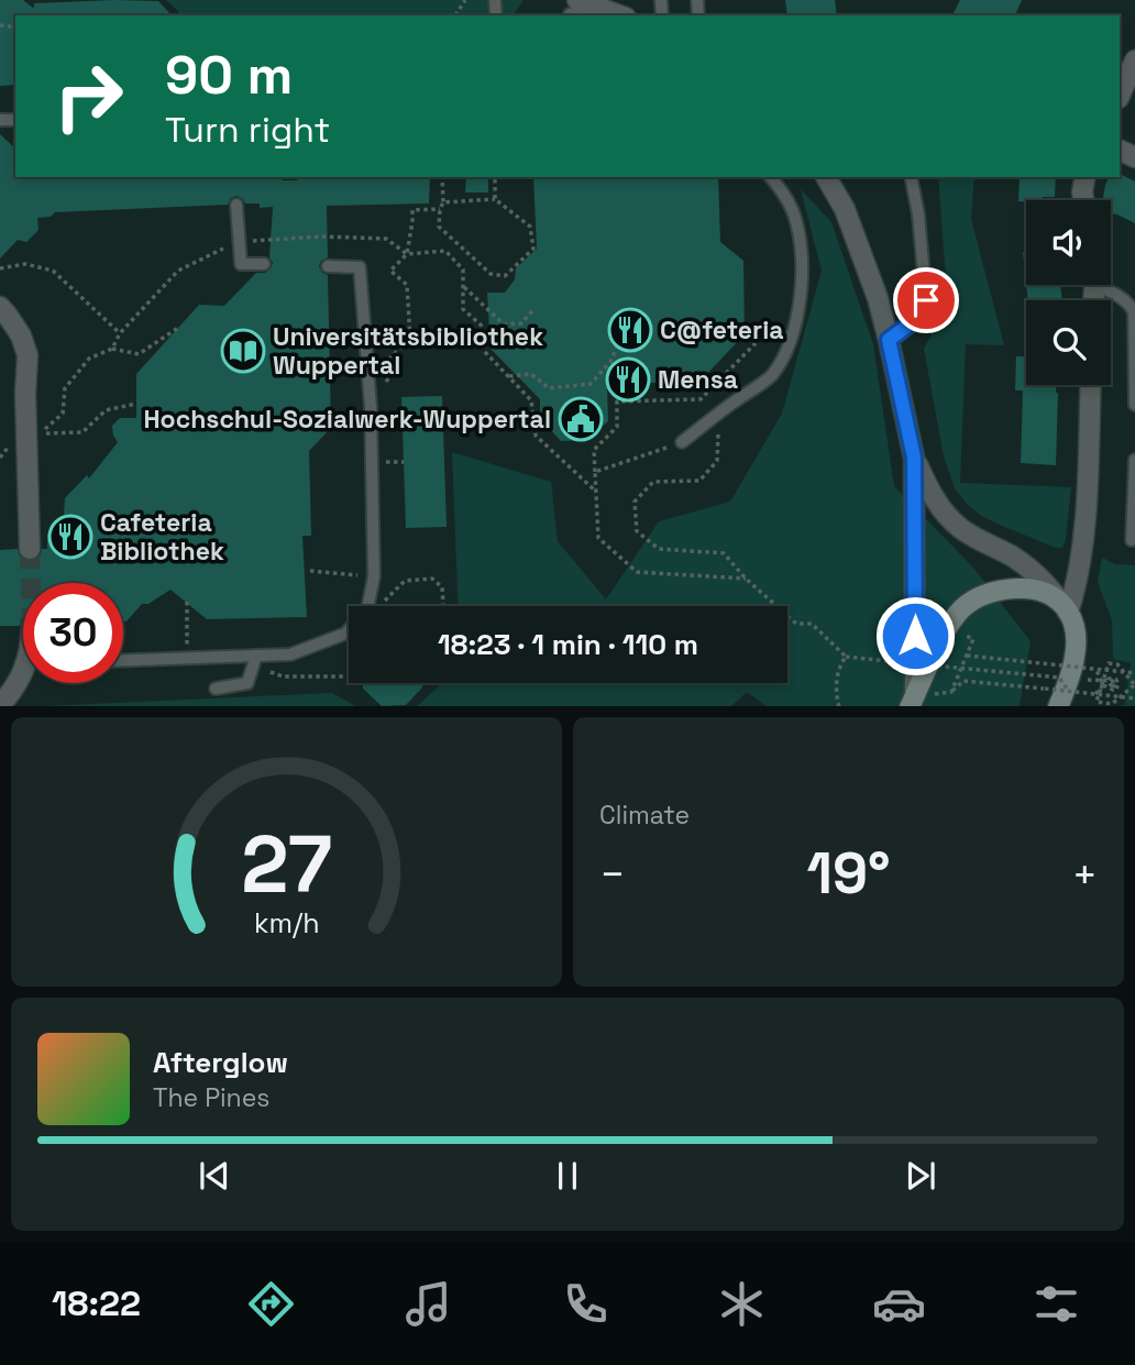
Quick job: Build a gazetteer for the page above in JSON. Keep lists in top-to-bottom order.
{
  "places": {
    "restaurant": ["C@feteria", "Mensa", "Cafeteria Bibliothek"],
    "library": ["Universitätsbibliothek Wuppertal"],
    "public building": ["Hochschul-Sozialwerk-Wuppertal"]
  },
  "page": {
    "turn": ["90 m", "Turn right"],
    "limit": "30",
    "trip": "18:23 · 1 min · 110 m",
    "tile": "Climate",
    "heat": ["−", "19°", "+"],
    "song": ["Afterglow", "The Pines"],
    "tabs": "18:22",
    "gauge": ["27", "km/h"]
  }
}
